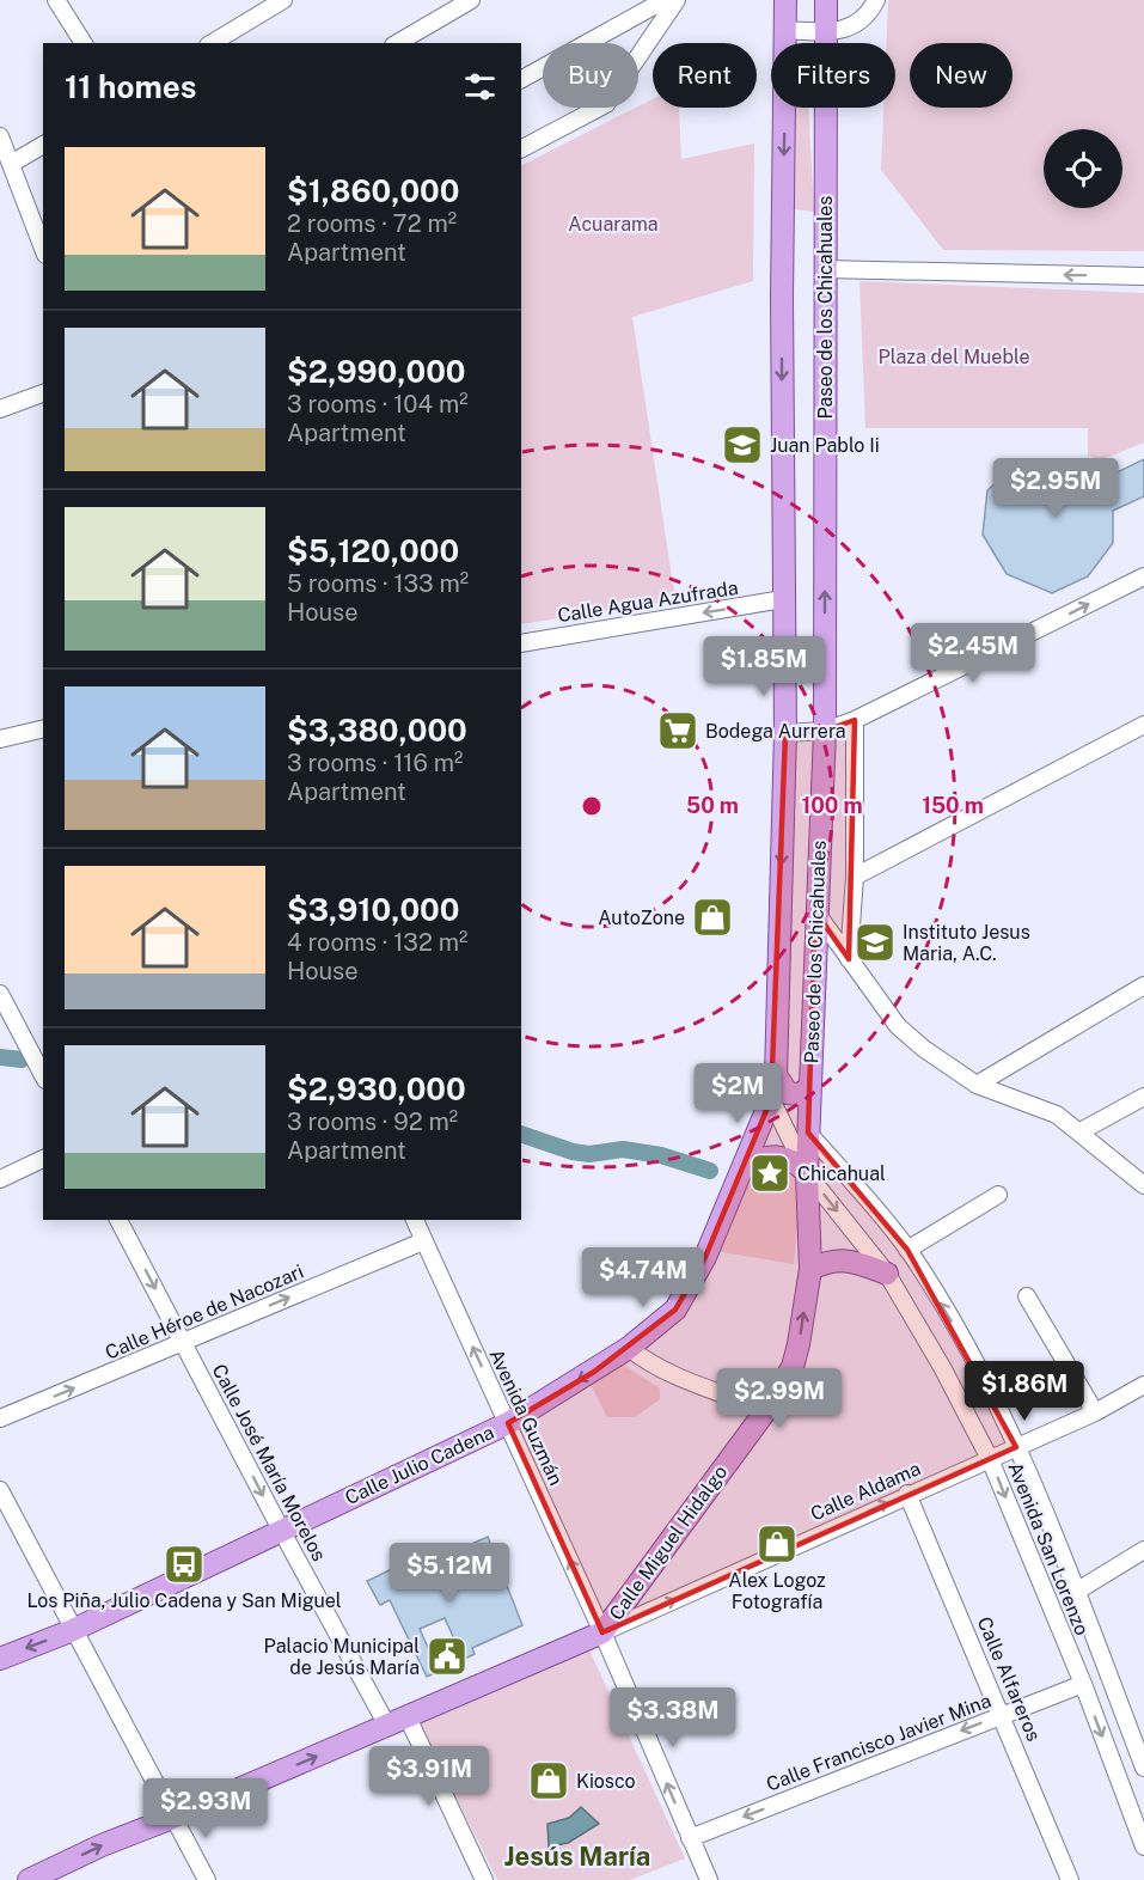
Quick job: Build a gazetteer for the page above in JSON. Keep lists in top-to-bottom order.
{
  "streets": {
    "main road": ["Paseo de los Chicahuales", "Calle Julio Cadena", "Calle Miguel Hidalgo"],
    "street": [
      "Calle Agua Azufrada",
      "Calle Héroe de Nacozari",
      "Avenida Guzmán",
      "Calle José María Morelos",
      "Calle Aldama",
      "Avenida San Lorenzo",
      "Calle Alfareros",
      "Calle Francisco Javier Mina"
    ]
  },
  "crossings": [
    ["Paseo de los Chicahuales", "Calle Agua Azufrada"],
    ["Paseo de los Chicahuales", "Calle Julio Cadena"],
    ["Paseo de los Chicahuales", "Calle Miguel Hidalgo"],
    ["Paseo de los Chicahuales", "Avenida San Lorenzo"],
    ["Calle Héroe de Nacozari", "Avenida Guzmán"],
    ["Calle Héroe de Nacozari", "Calle José María Morelos"],
    ["Avenida Guzmán", "Calle Julio Cadena"],
    ["Avenida Guzmán", "Calle Aldama"],
    ["Avenida Guzmán", "Calle Miguel Hidalgo"],
    ["Avenida Guzmán", "Calle Francisco Javier Mina"],
    ["Calle José María Morelos", "Calle Julio Cadena"],
    ["Calle Aldama", "Calle Miguel Hidalgo"],
    ["Calle Aldama", "Avenida San Lorenzo"],
    ["Calle Aldama", "Calle Alfareros"],
    ["Calle Miguel Hidalgo", "Avenida San Lorenzo"],
    ["Avenida San Lorenzo", "Calle Francisco Javier Mina"],
    ["Calle Alfareros", "Calle Francisco Javier Mina"]
  ],
  "one_way": [
    "Calle Agua Azufrada",
    "Calle Héroe de Nacozari",
    "Avenida Guzmán",
    "Calle José María Morelos",
    "Calle Aldama",
    "Calle Francisco Javier Mina"
  ],
  "districts": ["Jesús María"],
  "parks": ["Acuarama", "Plaza del Mueble"],
  "places": {
    "school or university": ["Juan Pablo Ii", "Instituto Jesus Maria, A.C."],
    "supermarket": ["Bodega Aurrera"],
    "shop": ["AutoZone", "Alex Logoz Fotografía", "Kiosco"],
    "place": ["Chicahual"],
    "bus stop": ["Los Piña, Julio Cadena y San Miguel"],
    "public building": ["Palacio Municipal de Jesús María"]
  },
  "page": {
    "chip": [
      "Buy",
      "Rent",
      "Filters",
      "New"
    ],
    "heading": "11 homes",
    "list": [
      {
        "name": "$1,860,000",
        "note": "2 rooms · 72 m² · Apartment"
      },
      {
        "name": "$2,990,000",
        "note": "3 rooms · 104 m² · Apartment"
      },
      {
        "name": "$5,120,000",
        "note": "5 rooms · 133 m² · House"
      },
      {
        "name": "$3,380,000",
        "note": "3 rooms · 116 m² · Apartment"
      },
      {
        "name": "$3,910,000",
        "note": "4 rooms · 132 m² · House"
      },
      {
        "name": "$2,930,000",
        "note": "3 rooms · 92 m² · Apartment"
      }
    ],
    "price": [
      "$2.95M",
      "$2.45M",
      "$1.85M",
      "$2M",
      "$4.74M",
      "$1.86M",
      "$2.99M",
      "$5.12M",
      "$3.38M",
      "$3.91M",
      "$2.93M"
    ]
  },
  "rings": ["50 m", "100 m", "150 m"]
}
